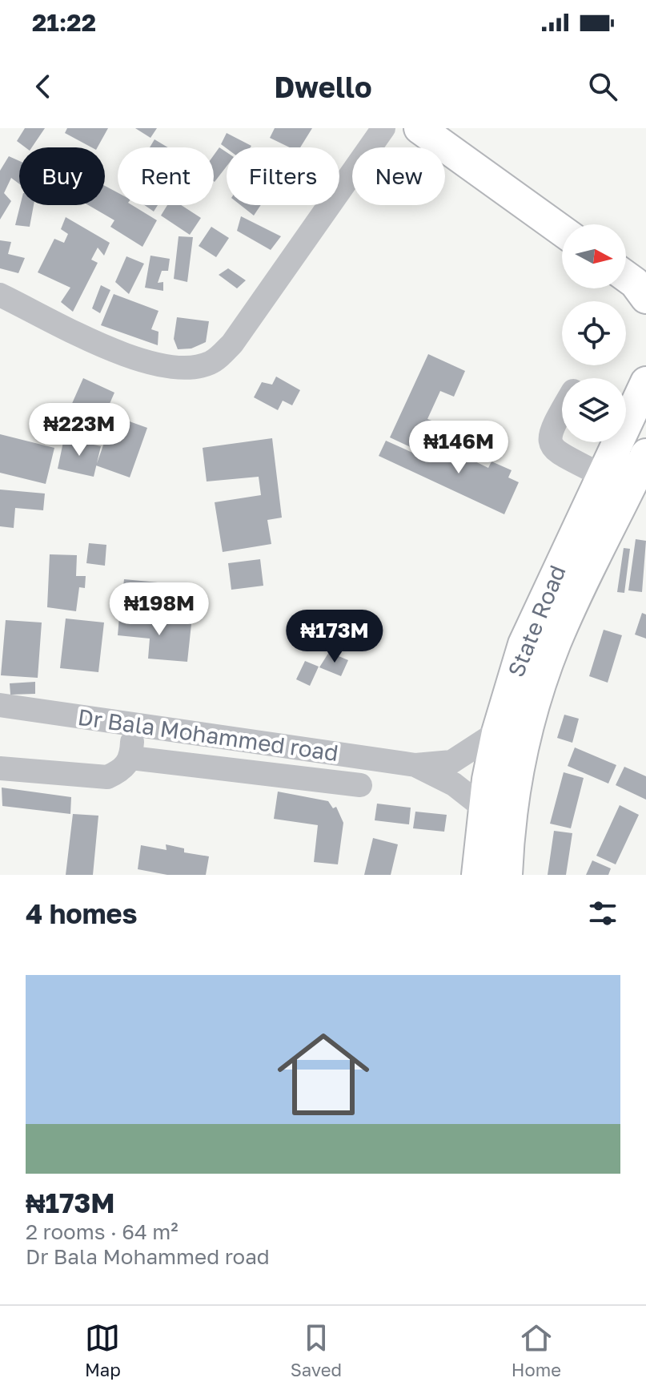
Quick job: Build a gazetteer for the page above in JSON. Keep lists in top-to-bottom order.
{
  "streets": {
    "main road": ["State Road"],
    "street": ["Dr Bala Mohammed road"]
  },
  "north": "right",
  "page": {
    "status": "21:22",
    "header": "Dwello",
    "chip": [
      "Buy",
      "Rent",
      "Filters",
      "New"
    ],
    "price": [
      "₦223M",
      "₦146M",
      "₦198M",
      "₦173M"
    ],
    "heading": "4 homes",
    "list": [
      {
        "name": "₦173M",
        "note": "2 rooms · 64 m² · Dr Bala Mohammed road"
      }
    ],
    "tabs": ["Map", "Saved", "Home"]
  }
}
